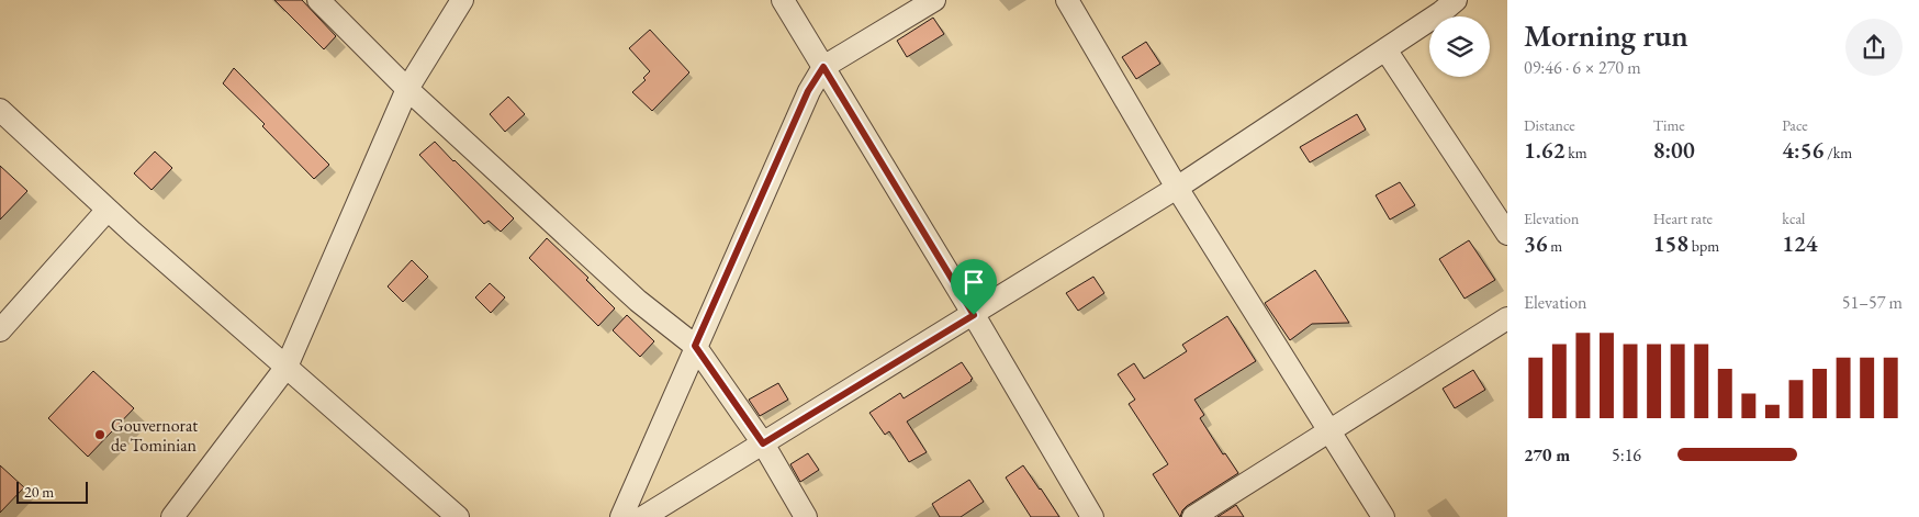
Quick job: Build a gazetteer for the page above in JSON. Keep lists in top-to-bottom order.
{
  "places": ["Gouvernorat de Tominian"],
  "scale_bar": "20 m",
  "page": {
    "heading": ["Morning run", "09:46 · 6 × 270 m"],
    "stats": [
      ["Distance", "1.62 km"],
      ["Time", "8:00"],
      ["Pace", "4:56 /km"],
      ["Elevation", "36 m"],
      ["Heart rate", "158 bpm"],
      ["kcal", "124"]
    ],
    "chart": ["Elevation", "51–57 m"],
    "list": [
      {
        "name": "270 m",
        "note": "5:16"
      }
    ],
    "scale": "20 m"
  }
}
